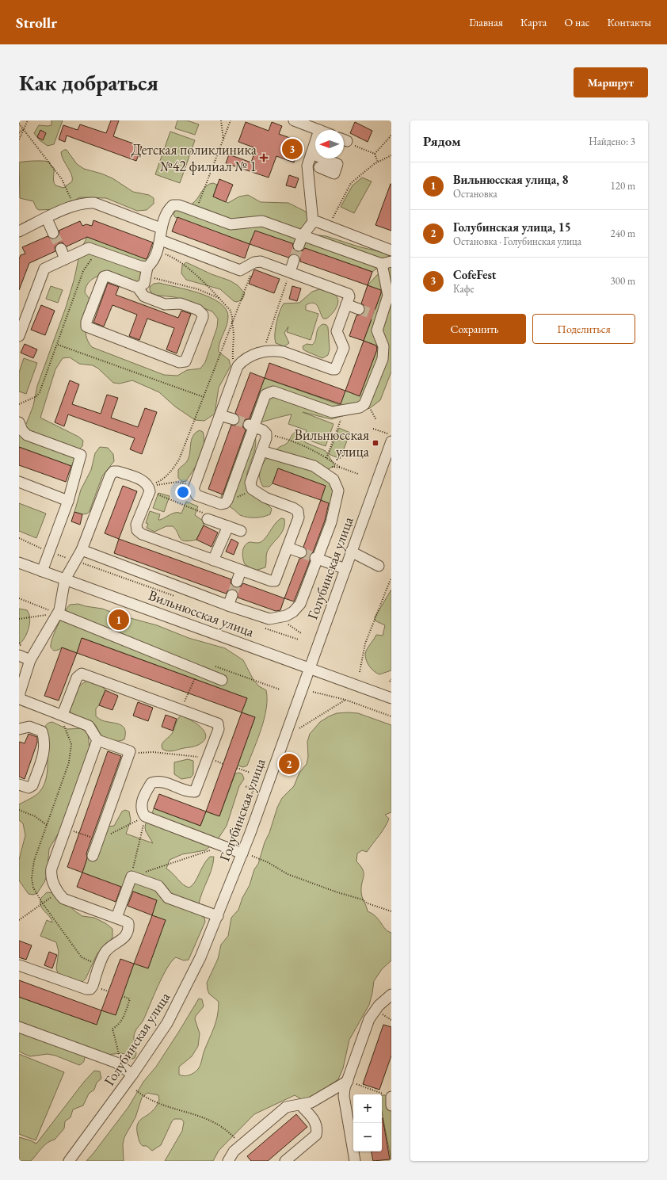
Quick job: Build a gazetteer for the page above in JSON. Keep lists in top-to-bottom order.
{
  "streets": {
    "street": ["Голубинская улица", "Вильнюсская улица"]
  },
  "crossings": [
    ["Голубинская улица", "Вильнюсская улица"]
  ],
  "places": {
    "health": ["Детская поликлиника №42 филиал № 1"],
    "transit": ["Вильнюсская улица"]
  },
  "north": "left",
  "page": {
    "header": "Strollr",
    "nav": [
      "Главная",
      "Карта",
      "О нас",
      "Контакты"
    ],
    "buttons": [
      "Маршрут",
      ["Сохранить", "Поделиться"]
    ],
    "title": "Как добраться",
    "heading": ["Рядом", "Найдено: 3"],
    "pins": ["3", "1", "2"],
    "list": [
      {
        "mark": "1",
        "name": "Вильнюсская улица, 8",
        "note": "Остановка",
        "value": "120 m"
      },
      {
        "mark": "2",
        "name": "Голубинская улица, 15",
        "note": "Остановка · Голубинская улица",
        "value": "240 m"
      },
      {
        "mark": "3",
        "name": "CofeFest",
        "note": "Кафе",
        "value": "300 m"
      }
    ],
    "map_buttons": ["+", "−"]
  }
}
